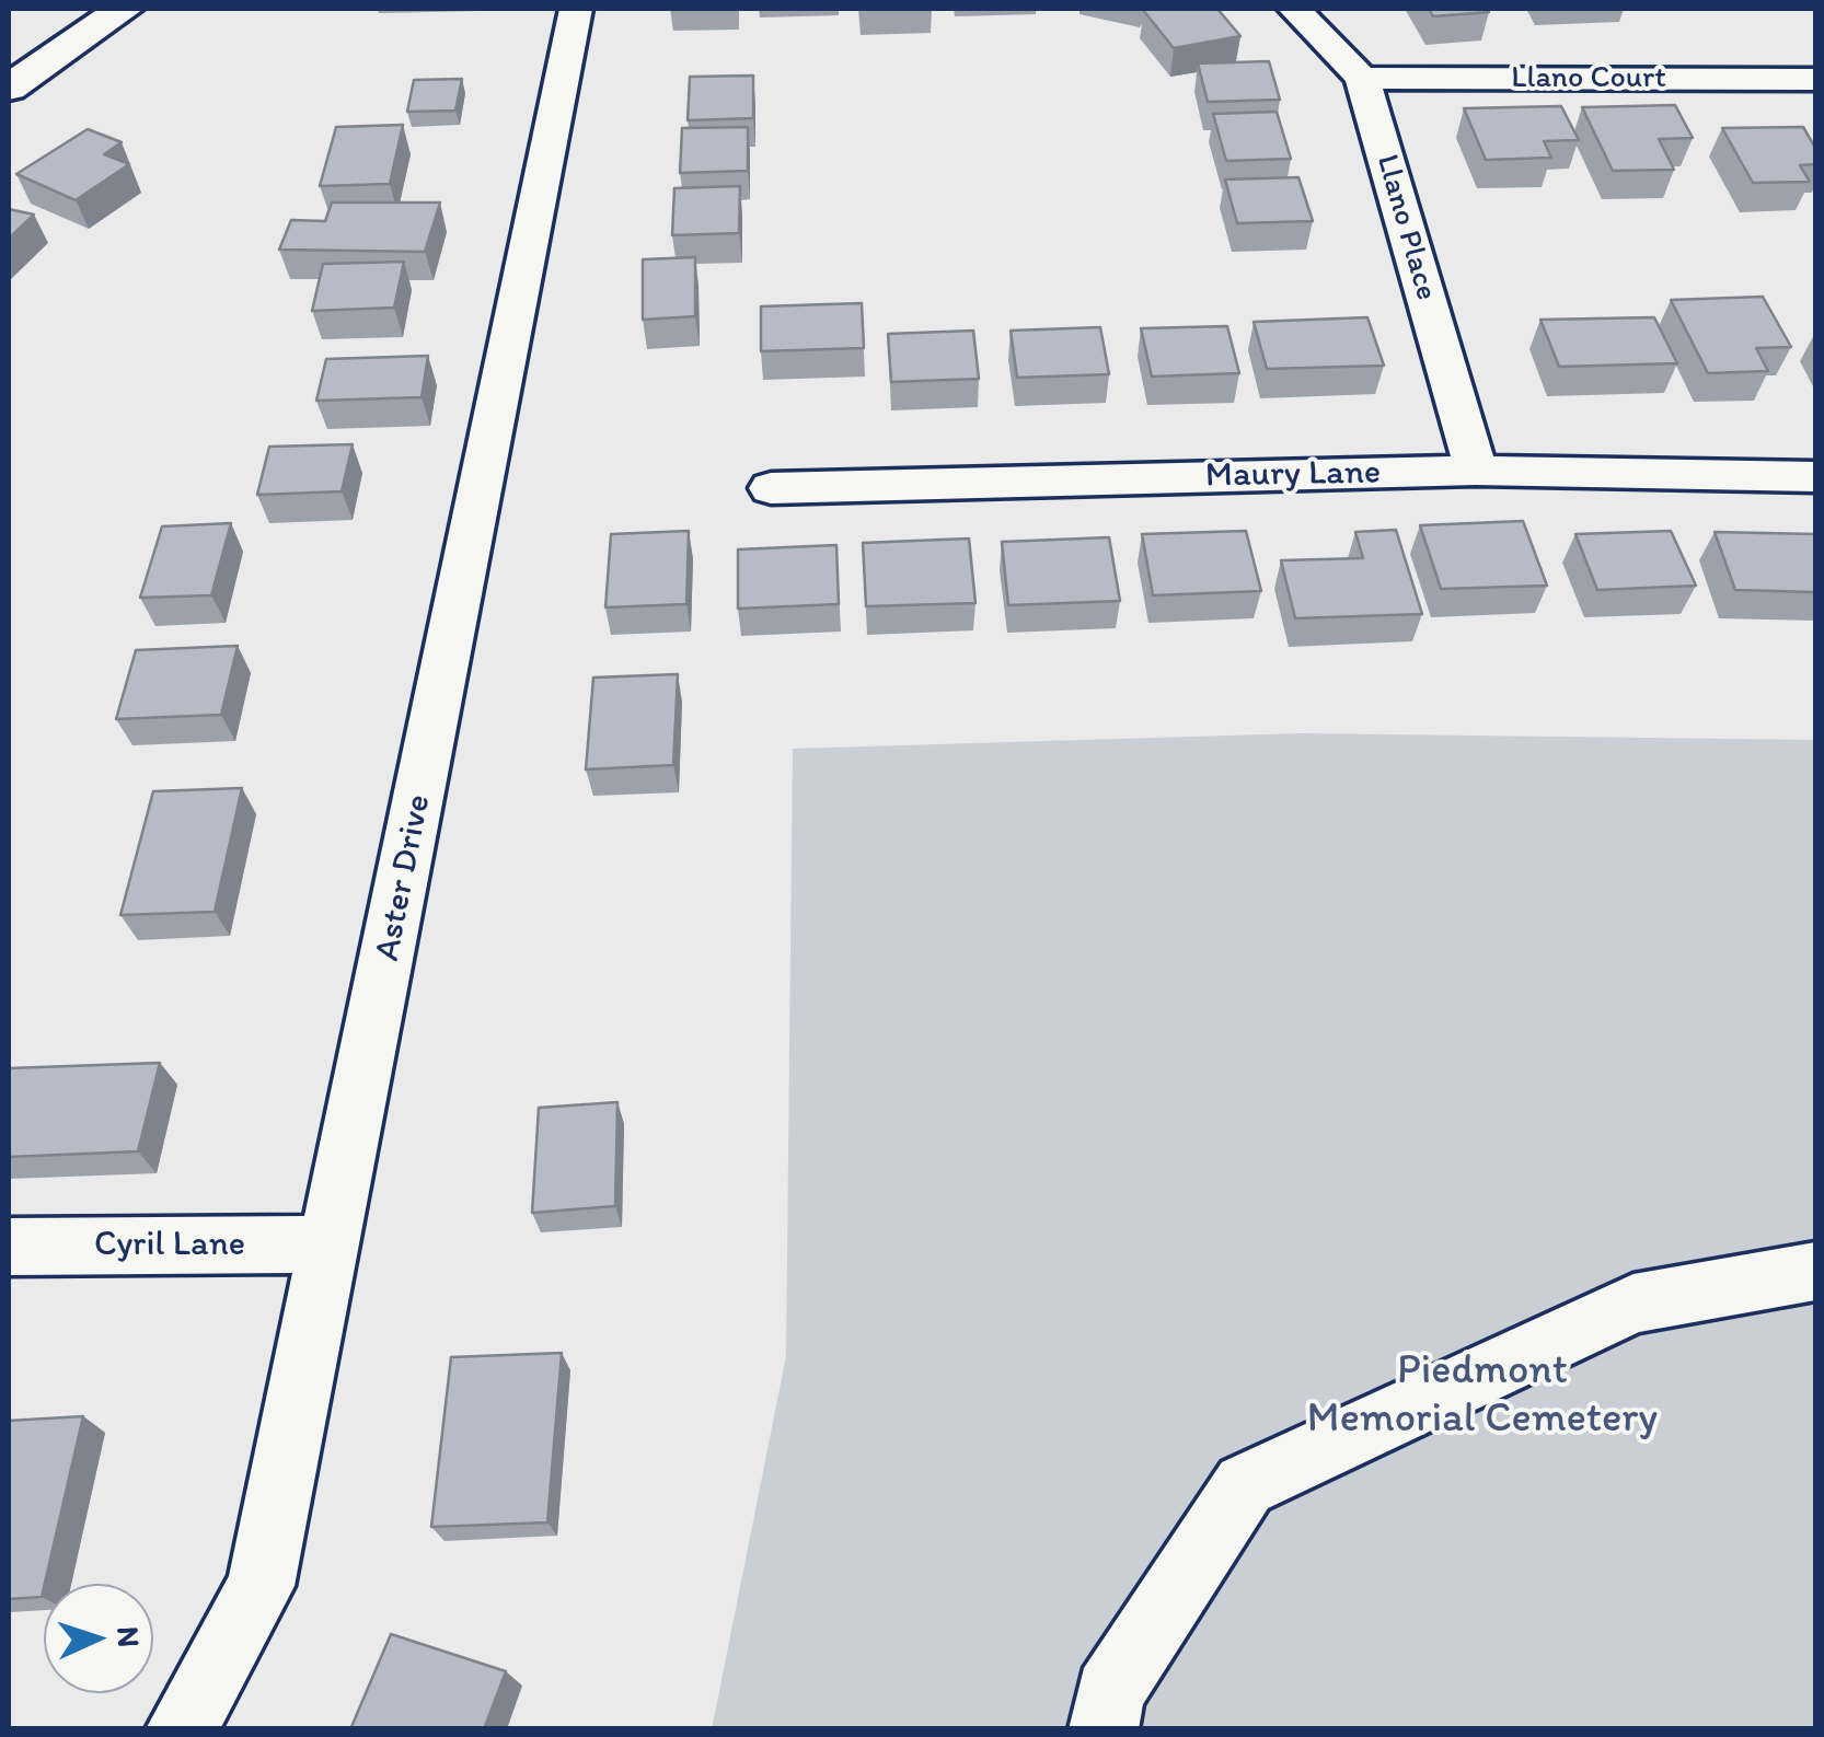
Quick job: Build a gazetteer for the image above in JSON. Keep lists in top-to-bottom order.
{
  "streets": {
    "street": [
      "Llano Court",
      "Llano Place",
      "Maury Lane",
      "Aster Drive",
      "Cyril Lane"
    ]
  },
  "crossings": [
    ["Llano Court", "Llano Place"],
    ["Llano Place", "Maury Lane"],
    ["Aster Drive", "Cyril Lane"]
  ],
  "parks": ["Piedmont Memorial Cemetery"],
  "north": "right"
}
